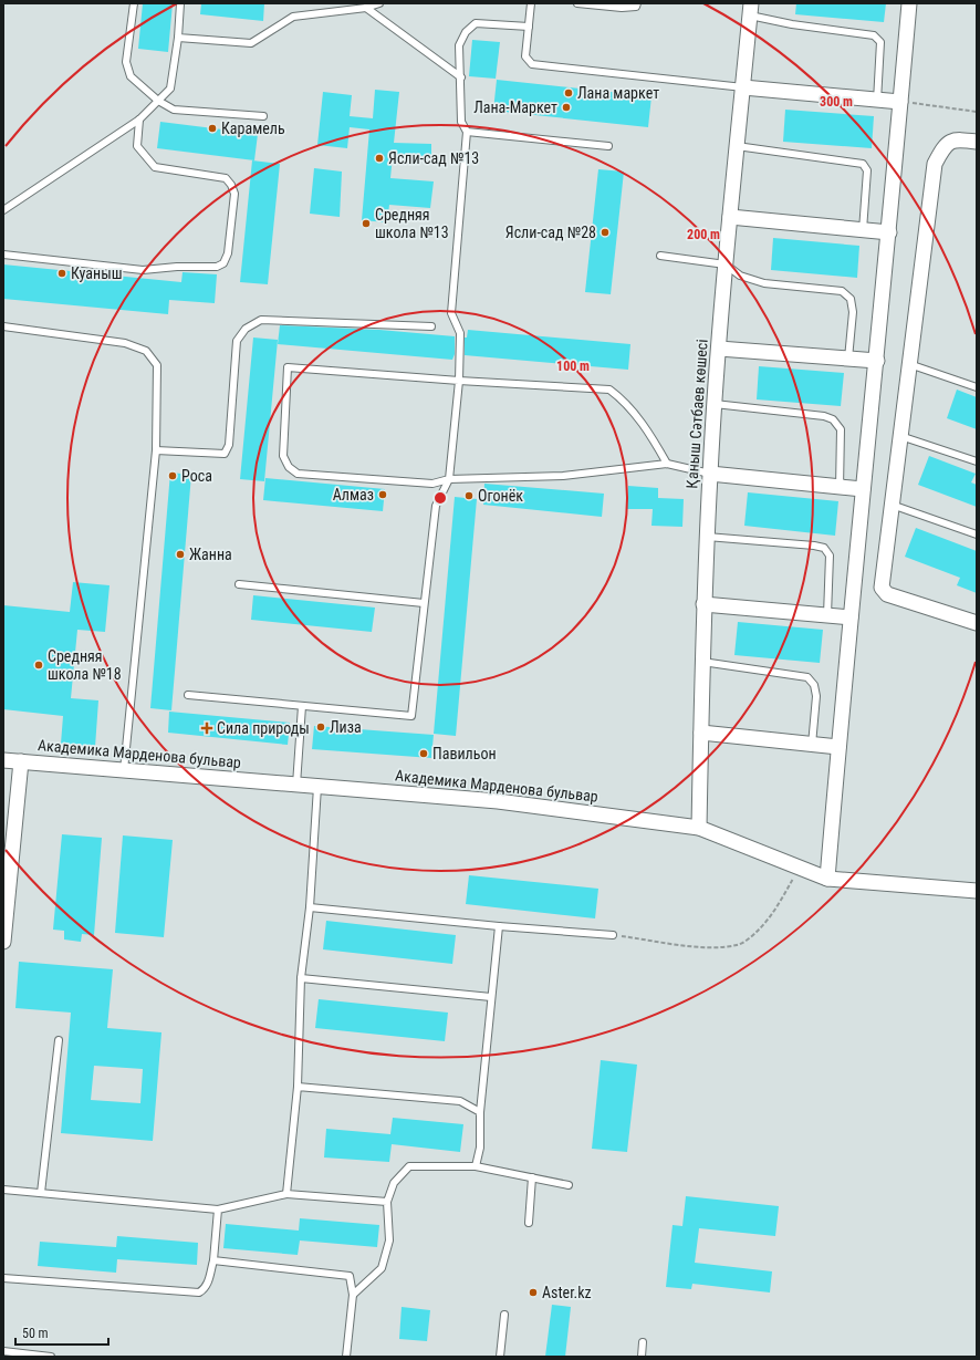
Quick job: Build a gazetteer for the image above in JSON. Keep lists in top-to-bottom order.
{
  "streets": {
    "street": ["Қаныш Сәтбаев көшесі", "Академика Марденова бульвар"]
  },
  "crossings": [
    ["Қаныш Сәтбаев көшесі", "Академика Марденова бульвар"]
  ],
  "places": {
    "other": [
      "Лана маркет",
      "Лана-Маркет",
      "Карамель",
      "Ясли-сад №13",
      "Средняя школа №13",
      "Ясли-сад №28",
      "Куаныш",
      "Роса",
      "Алмаз",
      "Огонёк",
      "Жанна",
      "Средняя школа №18",
      "Лиза",
      "Павильон",
      "Aster.kz"
    ],
    "health": ["Сила природы"]
  },
  "scale_bar": "50 m",
  "rings": ["300 m", "200 m", "100 m"]
}
